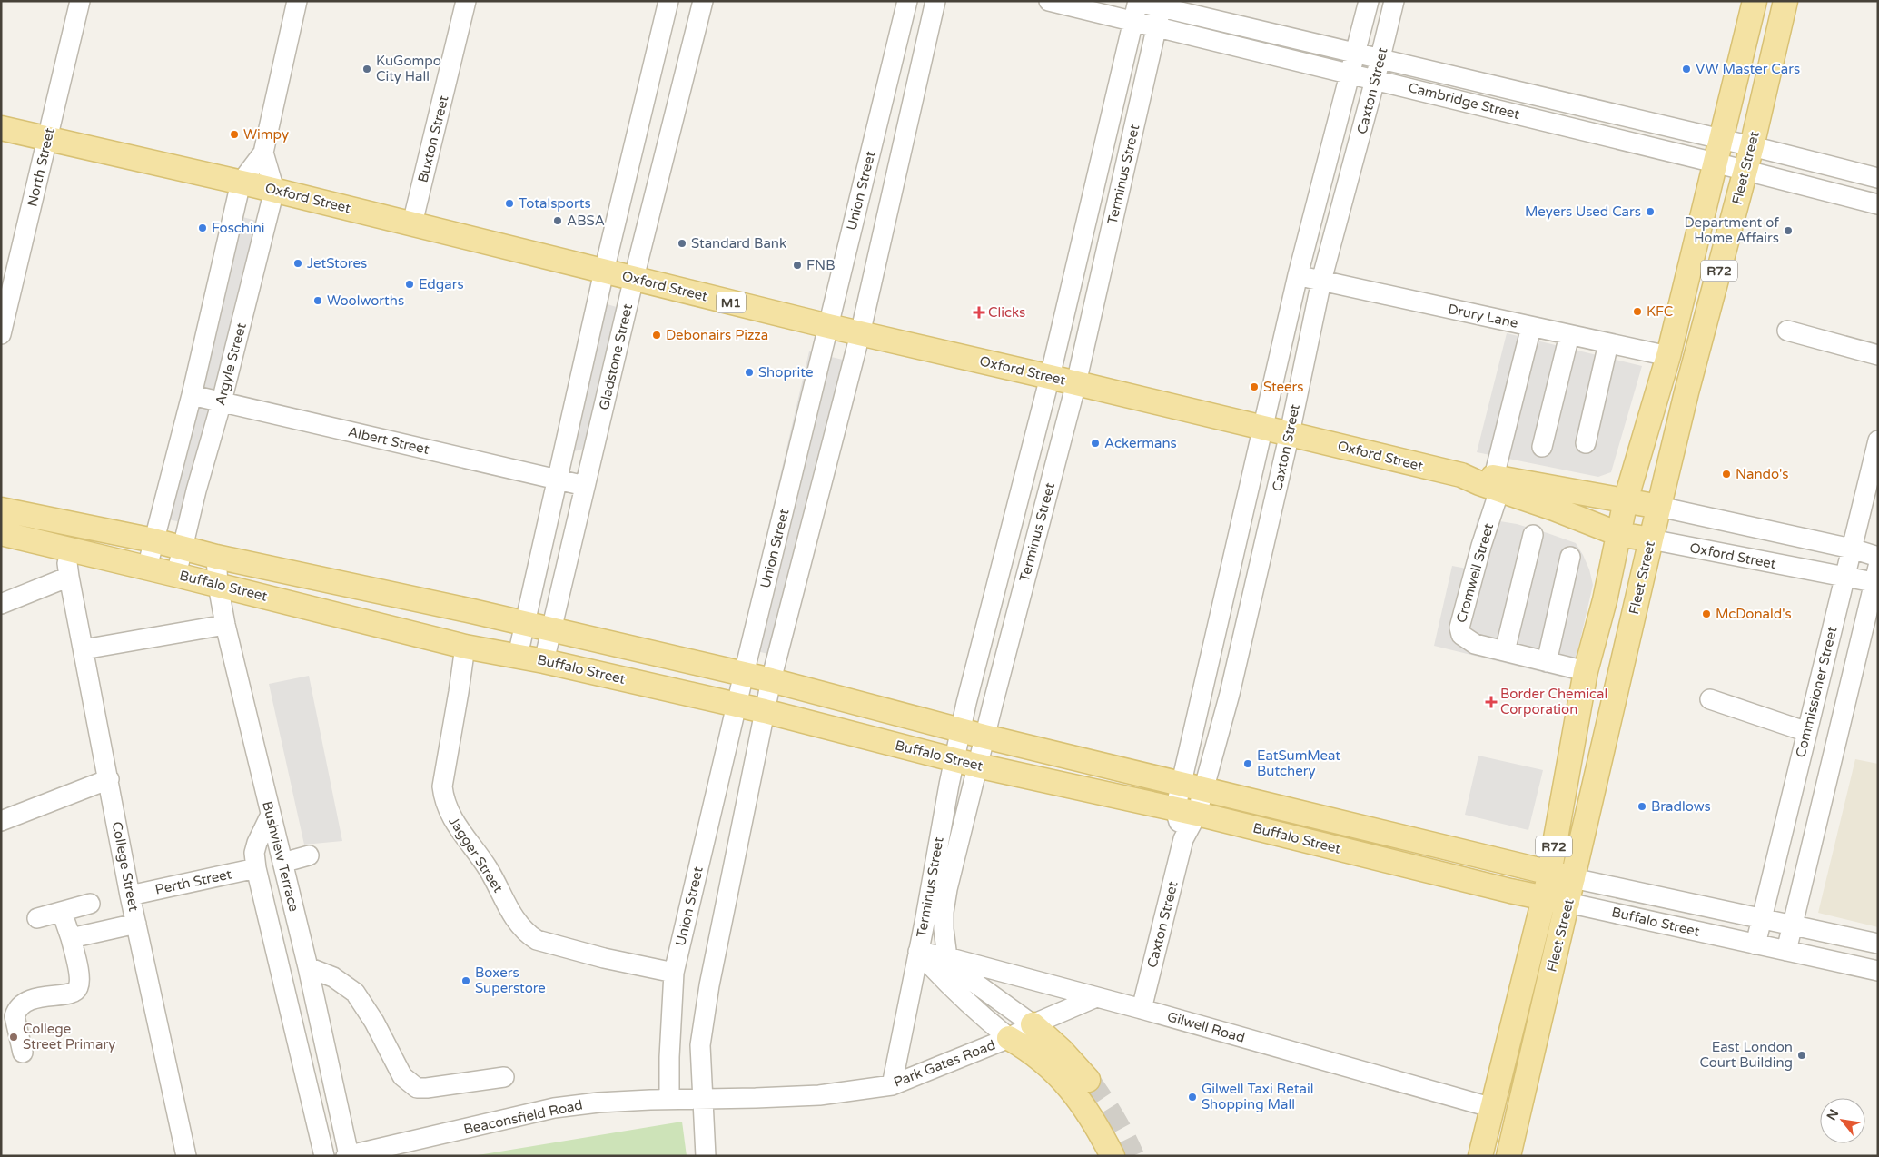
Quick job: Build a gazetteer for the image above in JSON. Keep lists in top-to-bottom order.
{
  "streets": {
    "main road": [
      "Fleet Street",
      "Oxford Street",
      "R72",
      "M1",
      "Buffalo Street"
    ],
    "street": [
      "Caxton Street",
      "Cambridge Street",
      "Buxton Street",
      "North Street",
      "Terminus Street",
      "Union Street",
      "Drury Lane",
      "Gladstone Street",
      "Argyle Street",
      "Albert Street",
      "Cromwell Street",
      "Commissioner Street",
      "Jagger Street",
      "Bushview Terrace",
      "College Street",
      "Perth Street",
      "Gilwell Road",
      "Park Gates Road",
      "Beaconsfield Road"
    ]
  },
  "crossings": [
    ["Caxton Street", "Cambridge Street"],
    ["Caxton Street", "Oxford Street"],
    ["Caxton Street", "Drury Lane"],
    ["Caxton Street", "Buffalo Street"],
    ["Caxton Street", "Gilwell Road"],
    ["Cambridge Street", "Fleet Street"],
    ["Cambridge Street", "Terminus Street"],
    ["Buxton Street", "Oxford Street"],
    ["North Street", "Oxford Street"],
    ["Fleet Street", "Oxford Street"],
    ["Fleet Street", "Drury Lane"],
    ["Fleet Street", "Cromwell Street"],
    ["Fleet Street", "Buffalo Street"],
    ["Fleet Street", "Gilwell Road"],
    ["Terminus Street", "Oxford Street"],
    ["Terminus Street", "Buffalo Street"],
    ["Terminus Street", "Gilwell Road"],
    ["Terminus Street", "Park Gates Road"],
    ["Union Street", "Oxford Street"],
    ["Union Street", "Buffalo Street"],
    ["Union Street", "Jagger Street"],
    ["Union Street", "Beaconsfield Road"],
    ["Oxford Street", "Gladstone Street"],
    ["Oxford Street", "Argyle Street"],
    ["Oxford Street", "Cromwell Street"],
    ["Oxford Street", "Commissioner Street"],
    ["Gladstone Street", "Albert Street"],
    ["Gladstone Street", "Buffalo Street"],
    ["Argyle Street", "Albert Street"],
    ["Argyle Street", "Buffalo Street"],
    ["Buffalo Street", "Commissioner Street"],
    ["Buffalo Street", "Jagger Street"],
    ["Buffalo Street", "Bushview Terrace"],
    ["Buffalo Street", "College Street"],
    ["Bushview Terrace", "Beaconsfield Road"],
    ["College Street", "Perth Street"],
    ["Gilwell Road", "Park Gates Road"],
    ["Park Gates Road", "Beaconsfield Road"]
  ],
  "places": {
    "other": [
      "KuGompo City Hall",
      "VW Master Cars",
      "Wimpy",
      "Totalsports",
      "Meyers Used Cars",
      "ABSA",
      "Foschini",
      "Department of Home Affairs",
      "Standard Bank",
      "JetStores",
      "FNB",
      "Edgars",
      "Woolworths",
      "KFC",
      "Debonairs Pizza",
      "Shoprite",
      "Steers",
      "Ackermans",
      "Nando's",
      "McDonald's",
      "EatSumMeat Butchery",
      "Bradlows",
      "Boxers Superstore",
      "College Street Primary",
      "East London Court Building",
      "Gilwell Taxi Retail Shopping Mall"
    ],
    "health": ["Clicks", "Border Chemical Corporation"]
  },
  "north": "top left"
}
